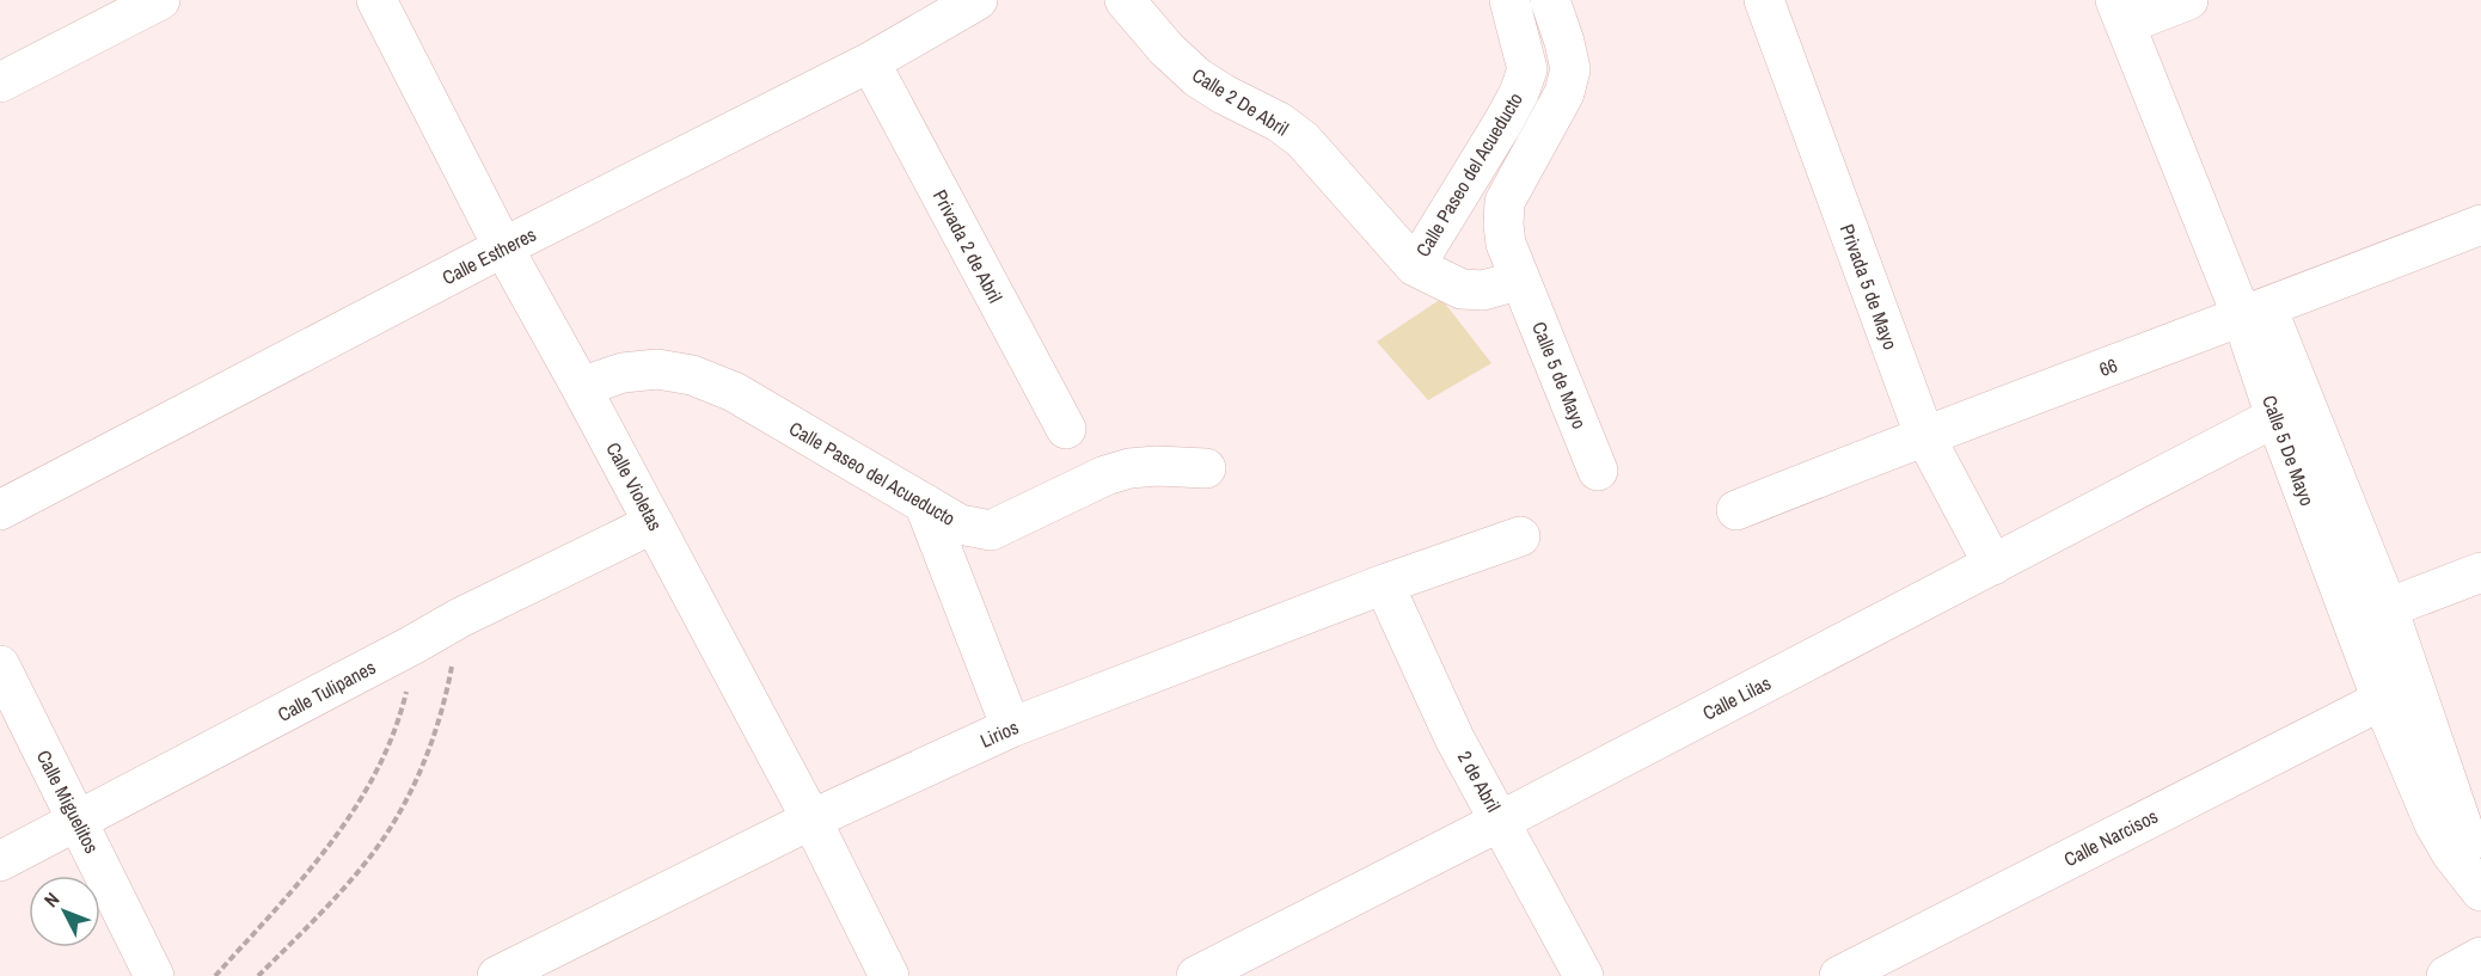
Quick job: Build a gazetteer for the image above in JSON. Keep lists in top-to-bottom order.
{
  "streets": {
    "street": [
      "Calle 2 De Abril",
      "Calle Paseo del Acueducto",
      "Privada 2 de Abril",
      "Calle Estheres",
      "Privada 5 de Mayo",
      "66",
      "Calle 5 de Mayo",
      "Calle 5 De Mayo",
      "Calle Violetas",
      "Calle Tulipanes",
      "Calle Lilas",
      "Lirios",
      "2 de Abril",
      "Calle Miguelitos",
      "Calle Narcisos"
    ]
  },
  "crossings": [
    ["Calle 2 De Abril", "Calle Paseo del Acueducto"],
    ["Calle Paseo del Acueducto", "Calle 5 de Mayo"],
    ["Calle Paseo del Acueducto", "Calle Violetas"],
    ["Privada 2 de Abril", "Calle Estheres"],
    ["Calle Estheres", "Calle Violetas"],
    ["Privada 5 de Mayo", "66"],
    ["Privada 5 de Mayo", "Calle Lilas"],
    ["66", "Calle 5 De Mayo"],
    ["Calle 5 De Mayo", "Calle Lilas"],
    ["Calle 5 De Mayo", "Calle Narcisos"],
    ["Calle Violetas", "Calle Tulipanes"],
    ["Calle Violetas", "Lirios"],
    ["Calle Tulipanes", "Calle Miguelitos"],
    ["Calle Lilas", "2 de Abril"],
    ["Lirios", "2 de Abril"]
  ],
  "north": "top left"
}
